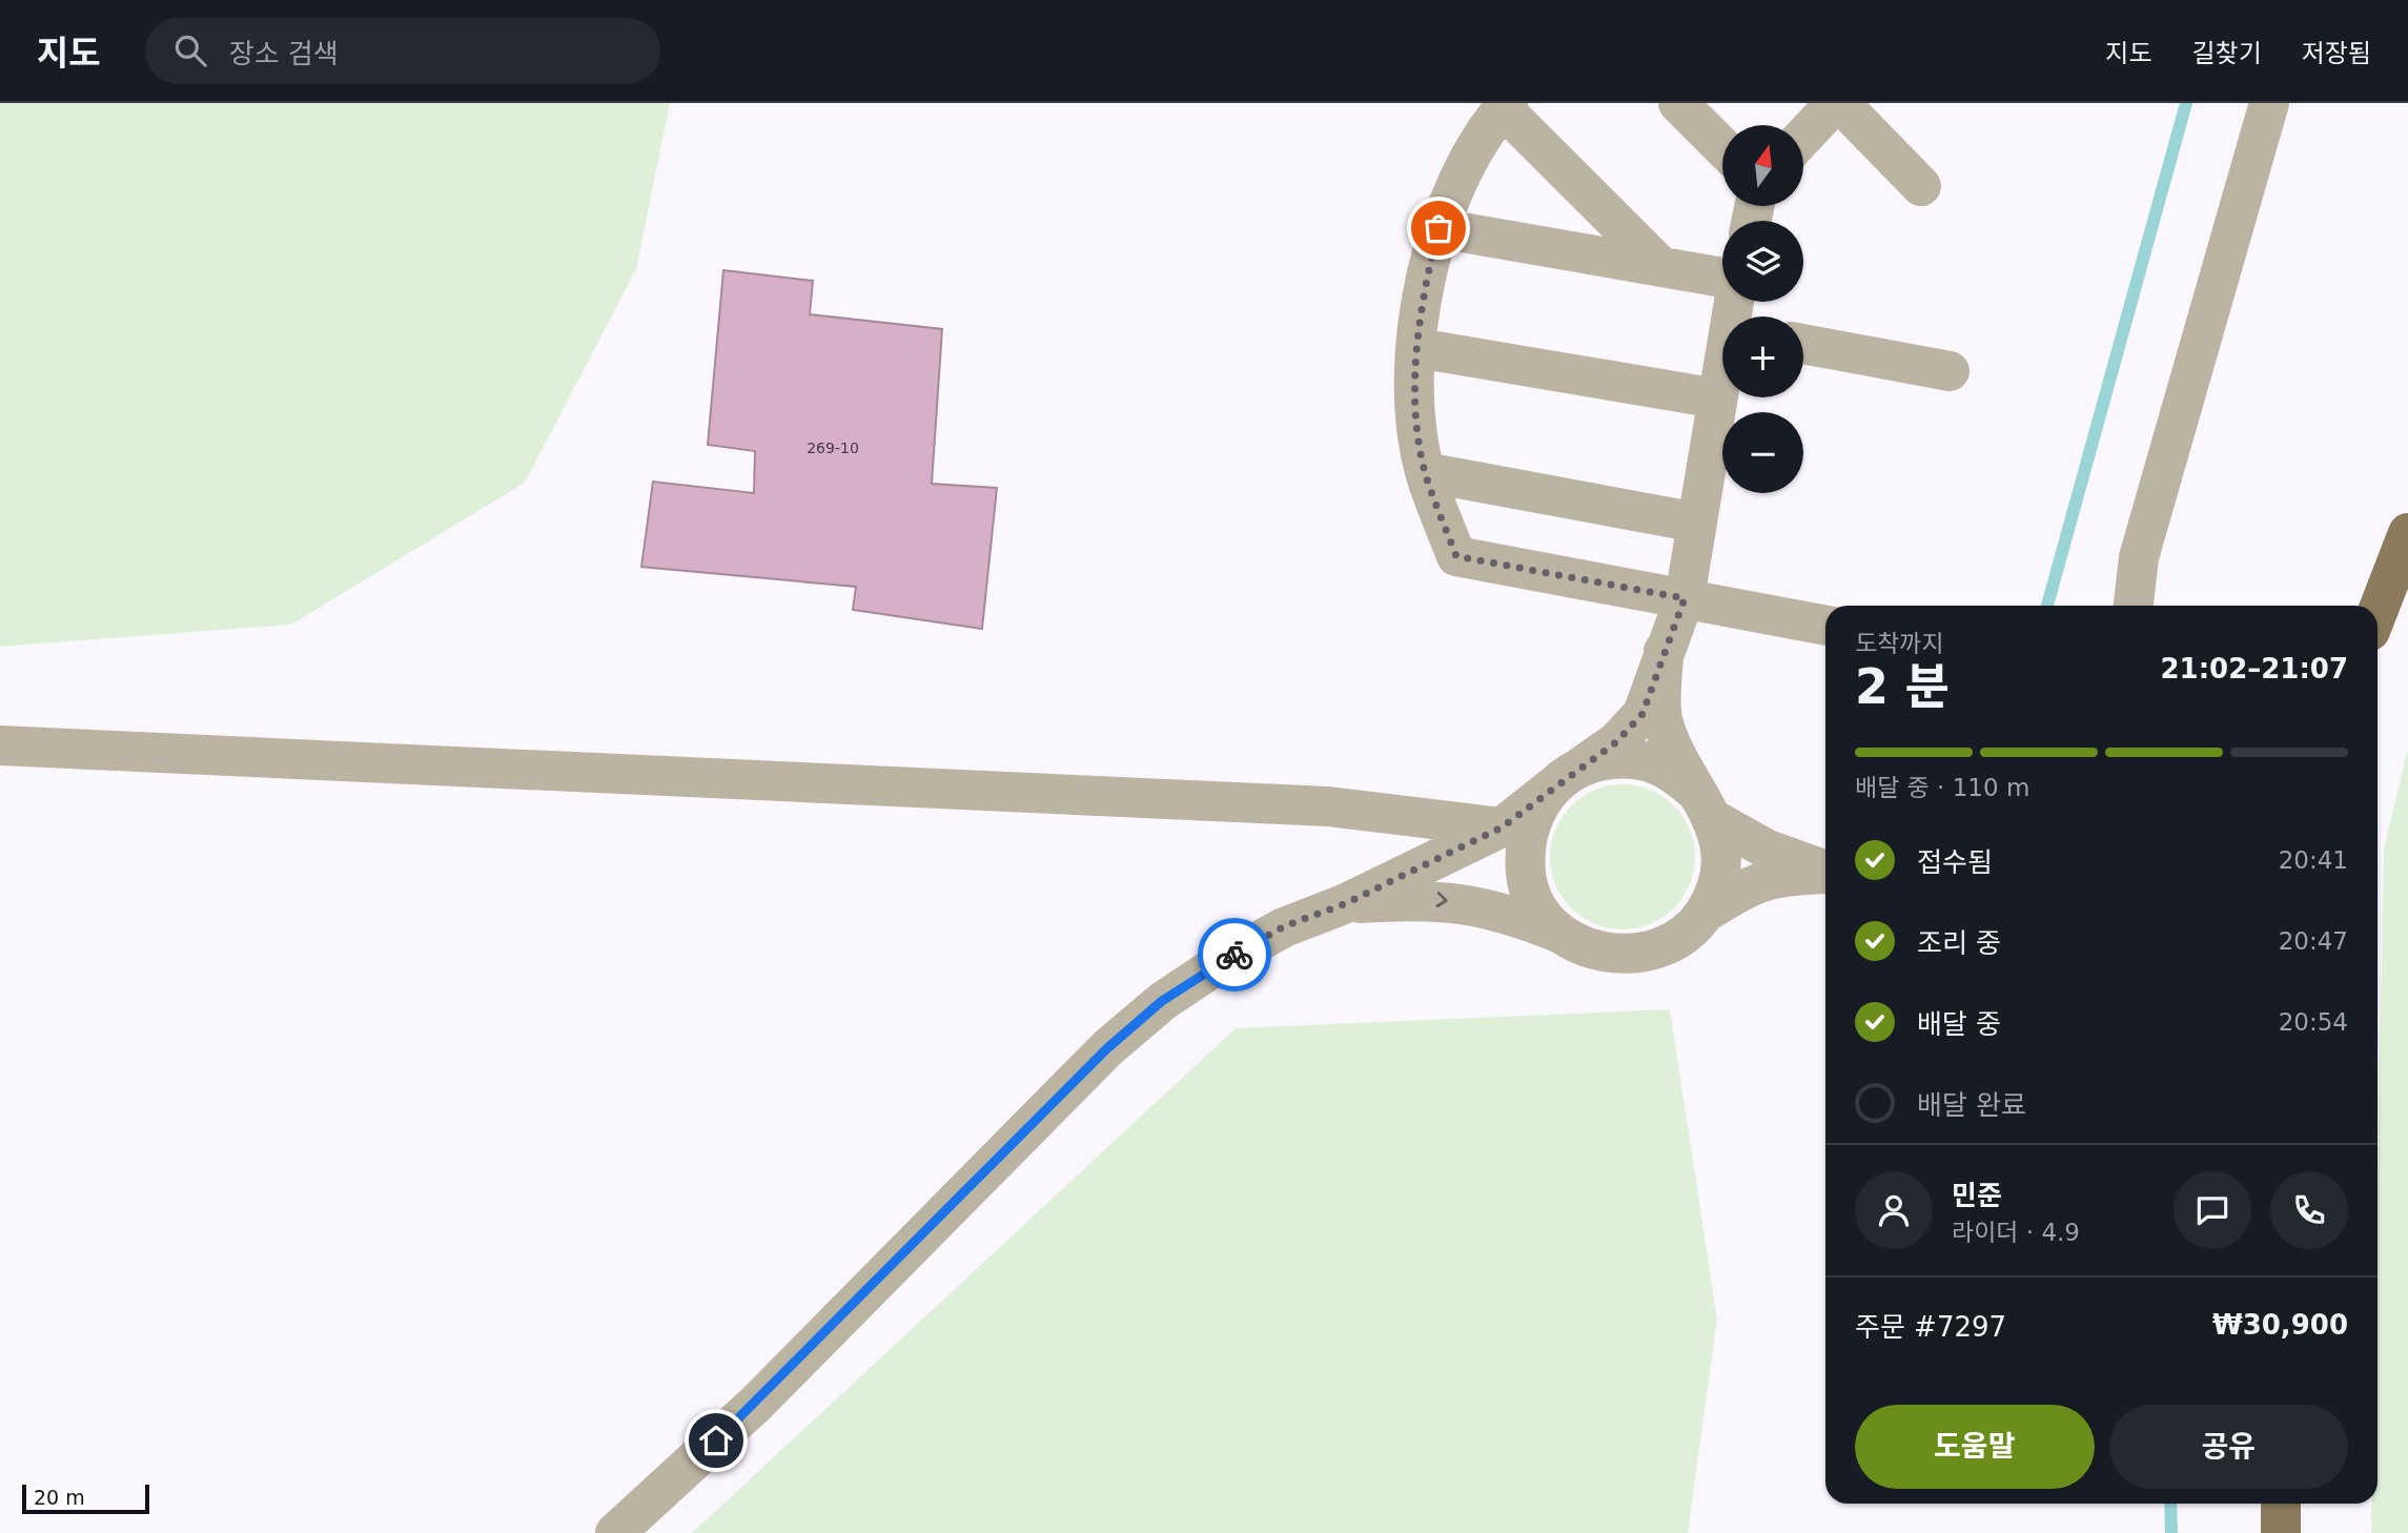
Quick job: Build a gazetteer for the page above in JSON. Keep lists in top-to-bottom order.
{
  "house_numbers": ["269-10"],
  "scale_bar": "20 m",
  "north": "top",
  "page": {
    "header": "지도",
    "search": "장소 검색",
    "nav": ["지도", "길찾기", "저장됨"],
    "map_buttons": ["+", "−"],
    "heading": ["2 분", "도착까지", "21:02–21:07"],
    "panel": [
      "민준",
      "라이더 · 4.9",
      "주문 #7297",
      "₩30,900"
    ],
    "bar": "배달 중 · 110 m",
    "list": [
      ["접수됨", "20:41"],
      ["조리 중", "20:47"],
      ["배달 중", "20:54"],
      "배달 완료"
    ],
    "buttons": ["도움말", "공유"],
    "scale": "20 m"
  }
}
